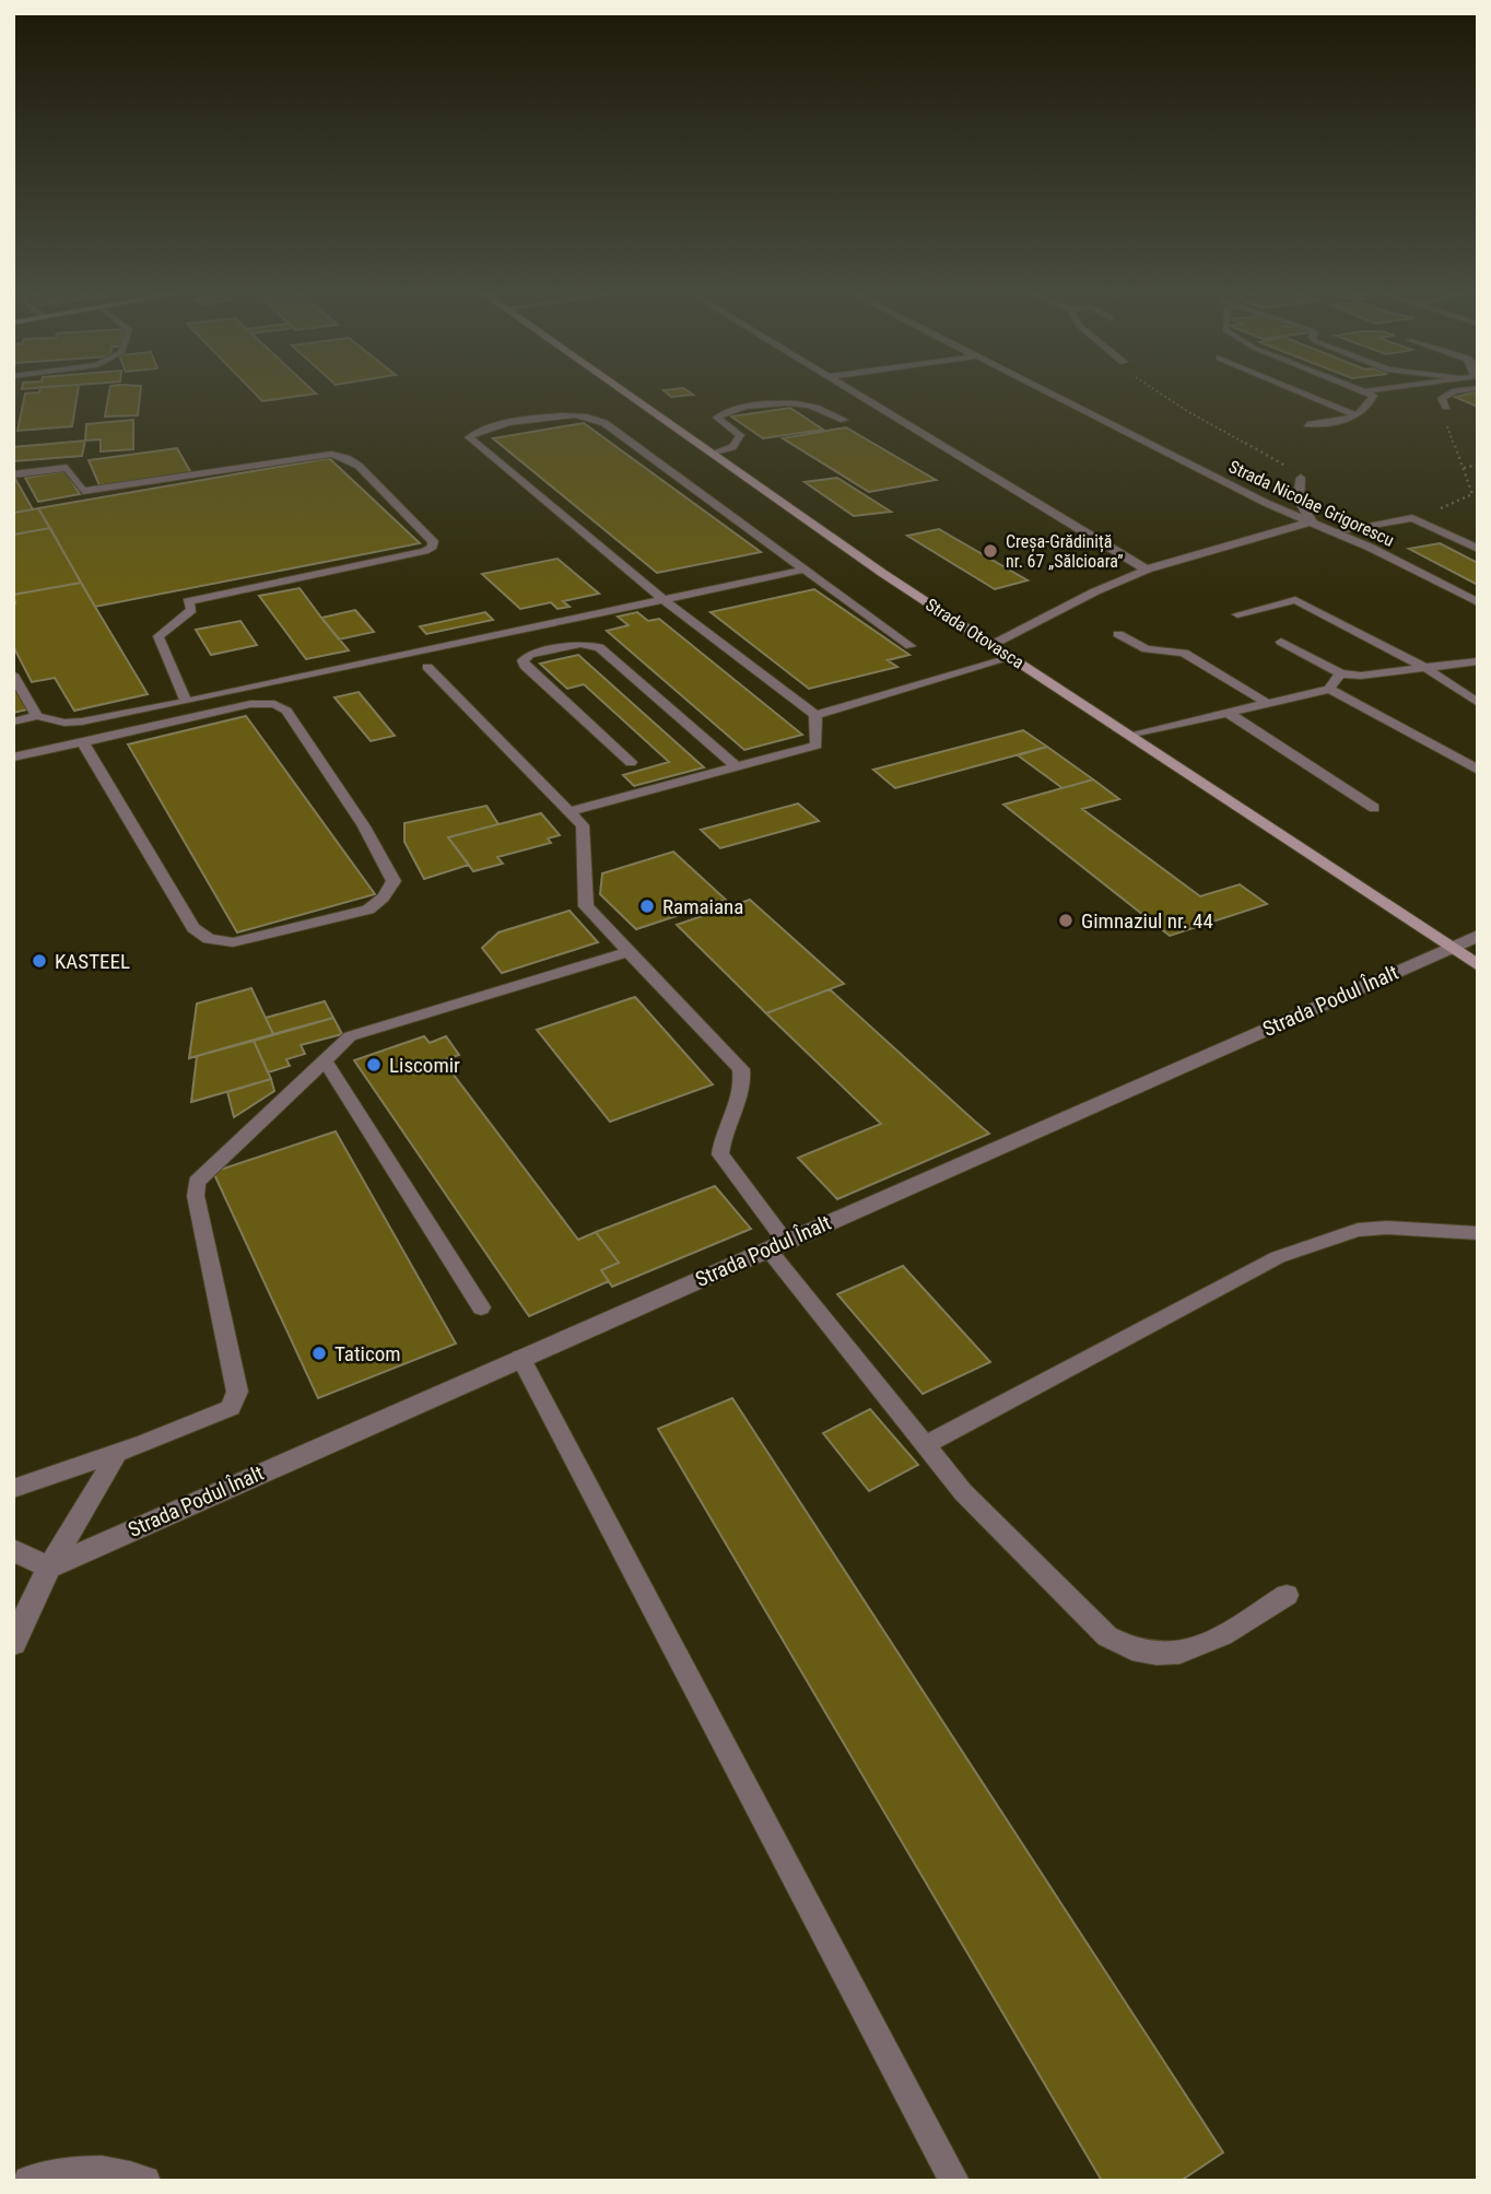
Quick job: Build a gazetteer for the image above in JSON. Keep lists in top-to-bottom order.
{
  "streets": {
    "street": ["Strada Nicolae Grigorescu", "Strada Otovasca", "Strada Podul Înalt"]
  },
  "crossings": [
    ["Strada Otovasca", "Strada Podul Înalt"]
  ],
  "places": [
    "Creșa-Grădiniță nr. 67 „Sălcioara”",
    "Ramaiana",
    "Gimnaziul nr. 44",
    "KASTEEL",
    "Liscomir",
    "Taticom"
  ]
}
